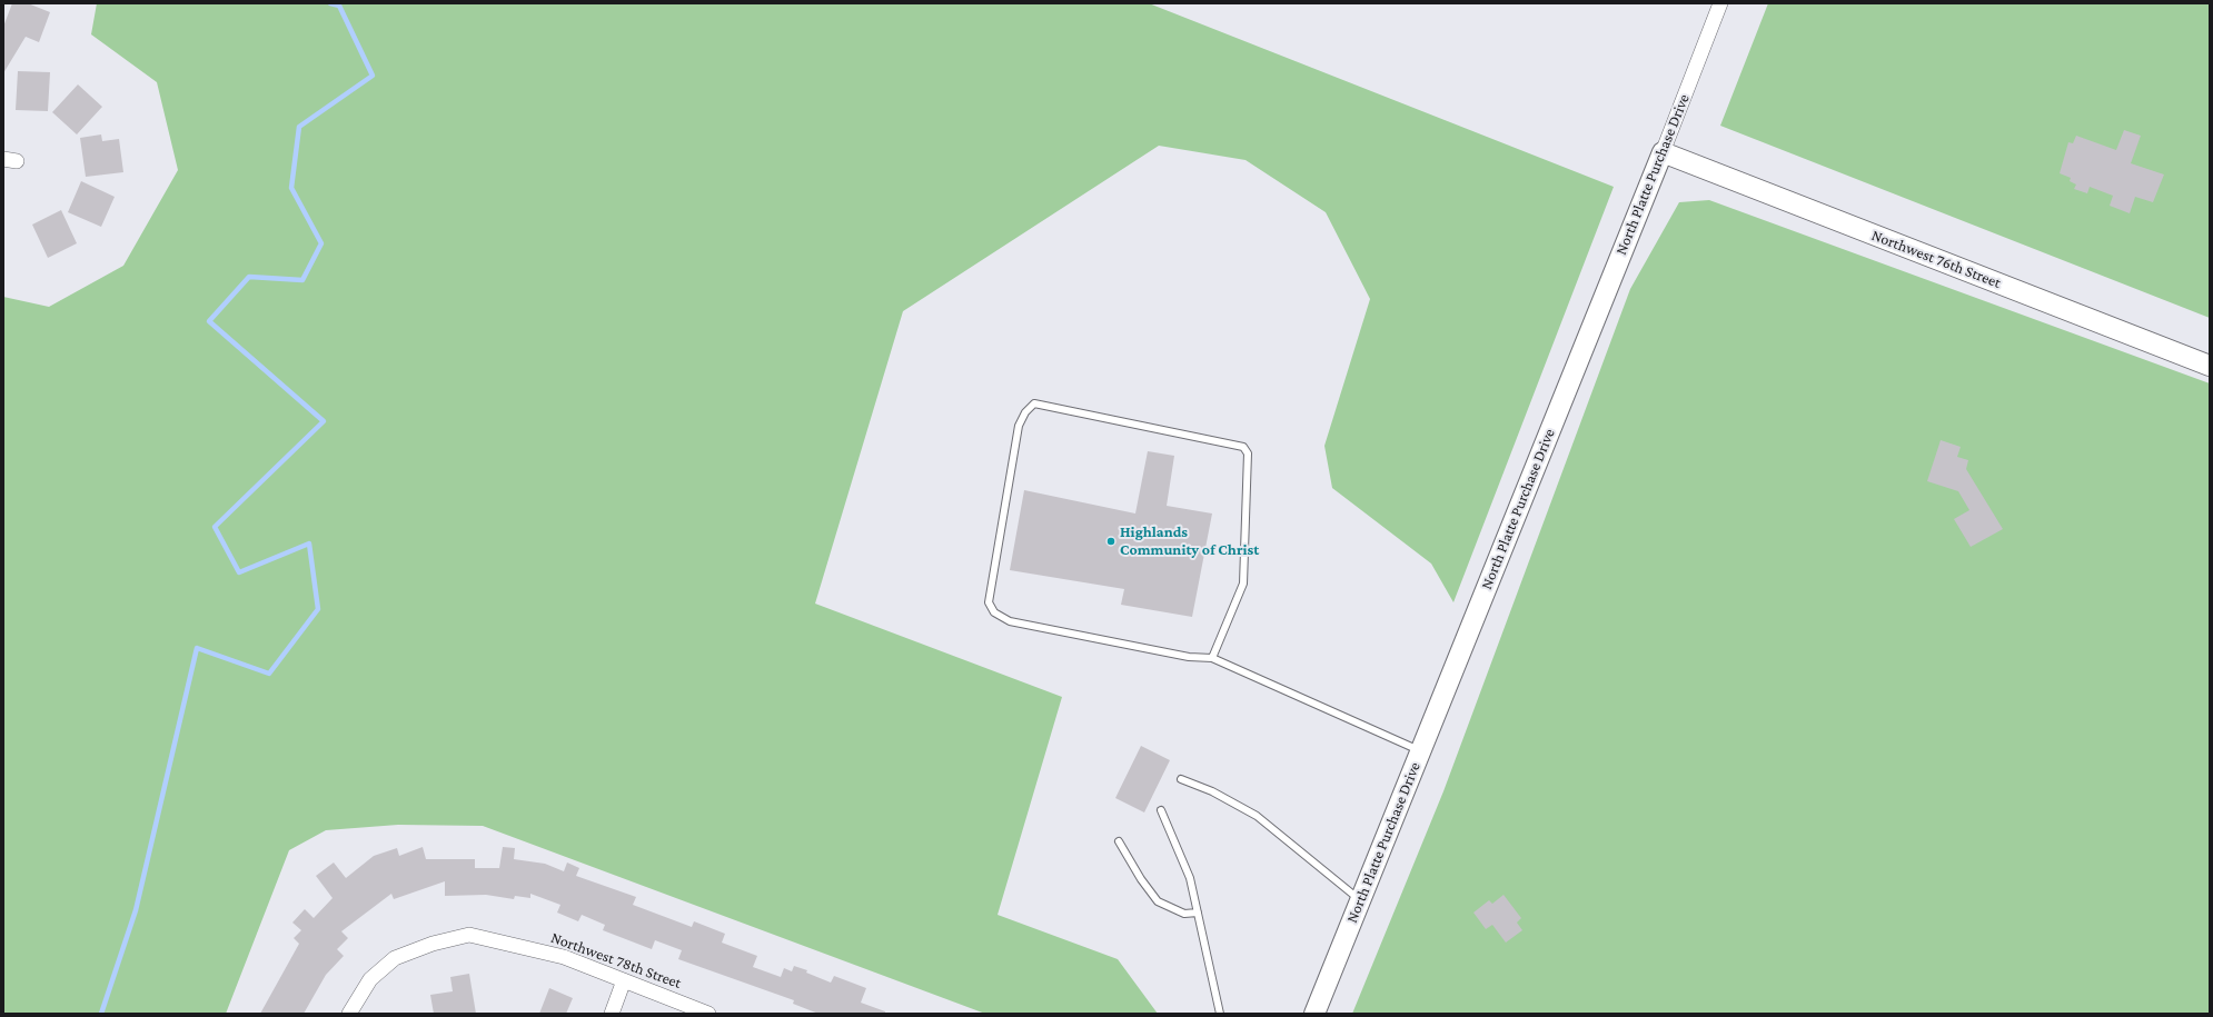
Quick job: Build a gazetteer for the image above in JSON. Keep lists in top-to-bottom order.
{
  "streets": {
    "street": ["North Platte Purchase Drive", "Northwest 76th Street", "Northwest 78th Street"]
  },
  "crossings": [
    ["North Platte Purchase Drive", "Northwest 76th Street"]
  ],
  "places": ["Highlands Community of Christ"]
}
